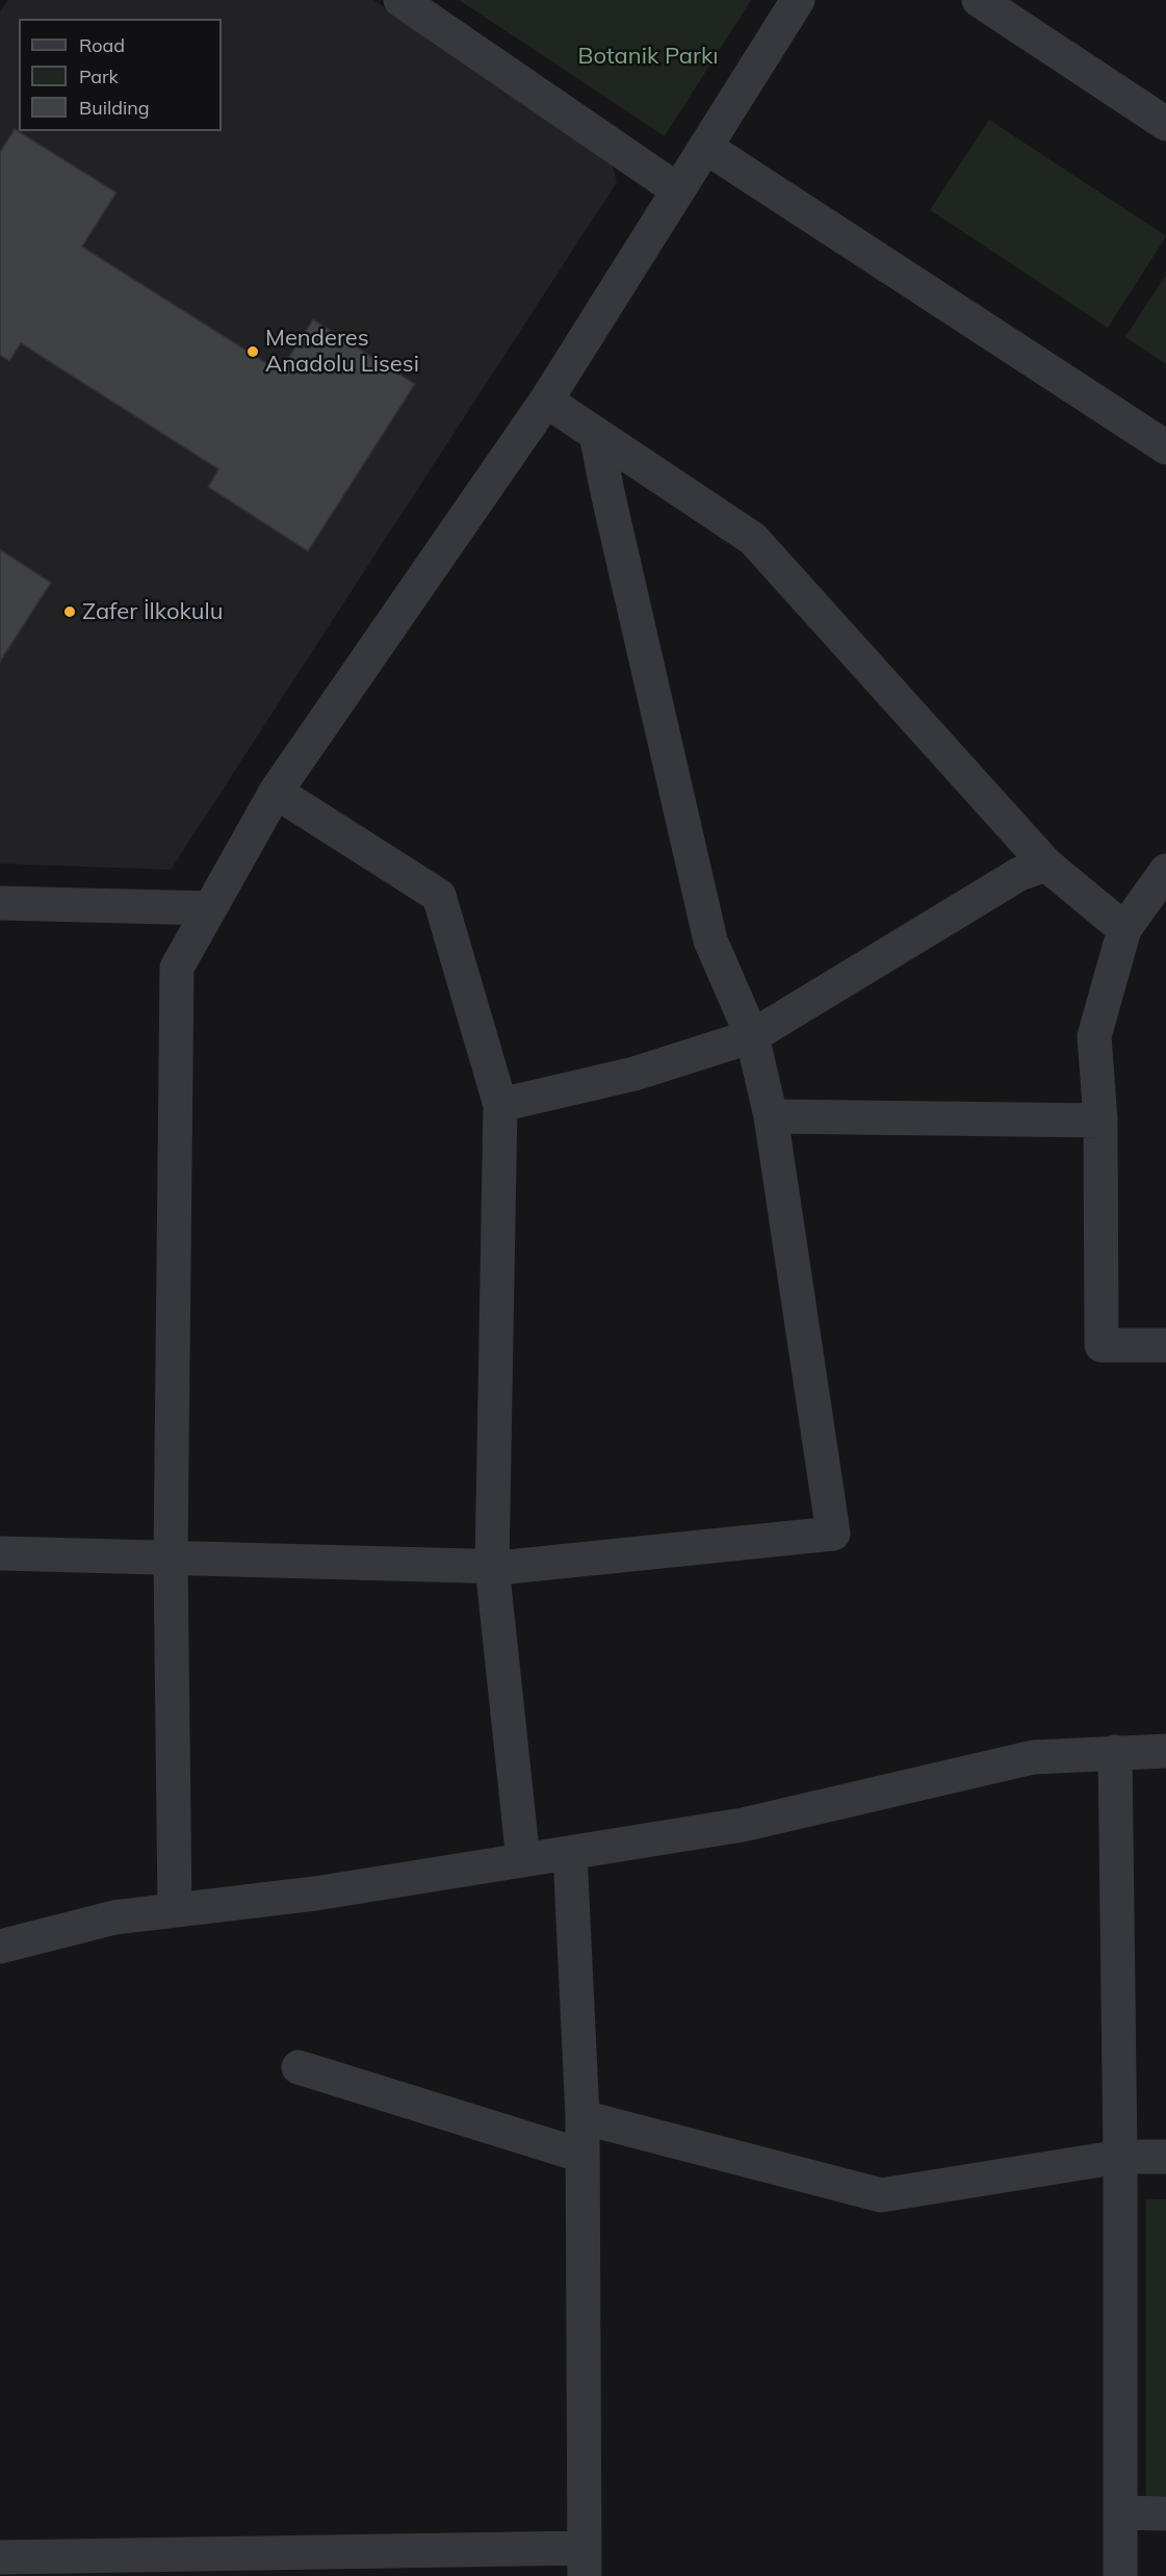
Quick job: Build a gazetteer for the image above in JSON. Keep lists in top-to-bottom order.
{
  "parks": ["Botanik Parkı"],
  "places": ["Menderes Anadolu Lisesi", "Zafer İlkokulu"],
  "legend": ["Road", "Park", "Building"]
}
